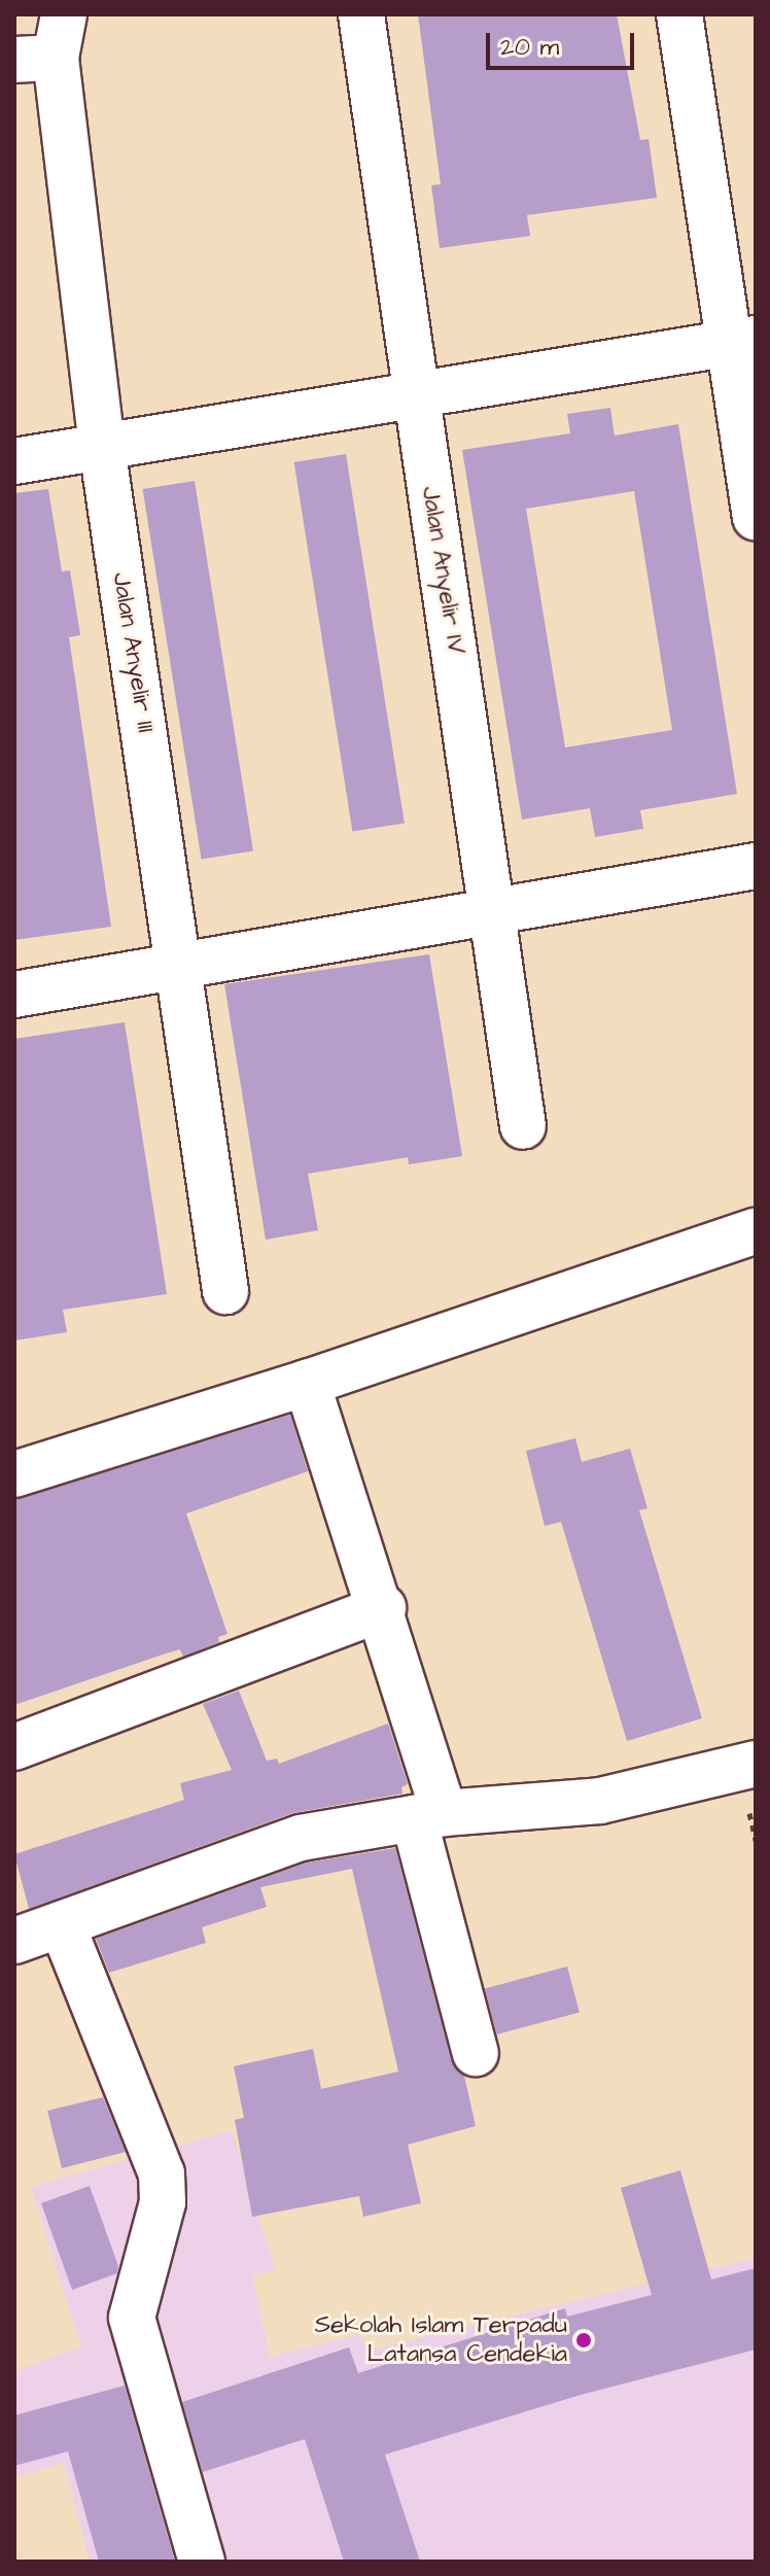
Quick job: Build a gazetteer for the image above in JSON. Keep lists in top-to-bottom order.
{
  "streets": {
    "street": ["Jalan Anyelir IV", "Jalan Anyelir III"]
  },
  "places": ["Sekolah Islam Terpadu Latansa Cendekia"],
  "scale_bar": "20 m"
}
